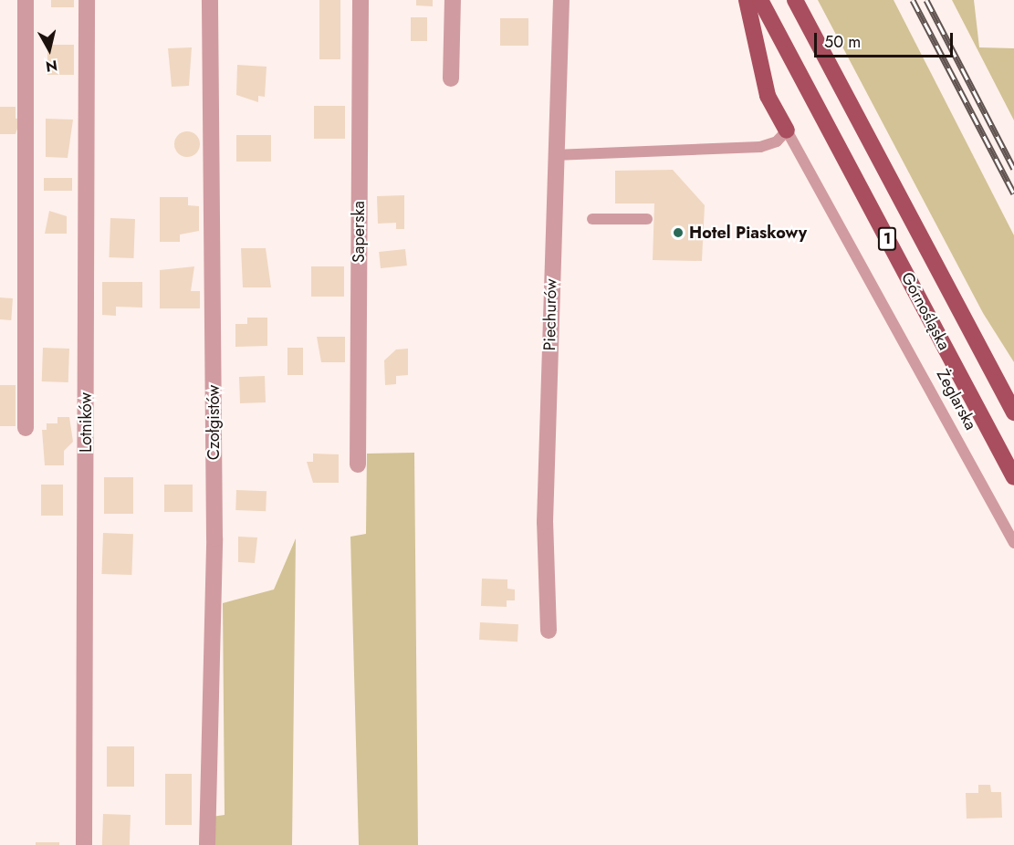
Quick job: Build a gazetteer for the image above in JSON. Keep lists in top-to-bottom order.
{
  "streets": {
    "main road": ["1", "Górnośląska"],
    "street": [
      "Saperska",
      "Piechurów",
      "Lotników",
      "Czołgistów"
    ],
    "lane": ["Żeglarska"]
  },
  "places": ["Hotel Piaskowy"],
  "scale_bar": "50 m",
  "north": "bottom"
}
